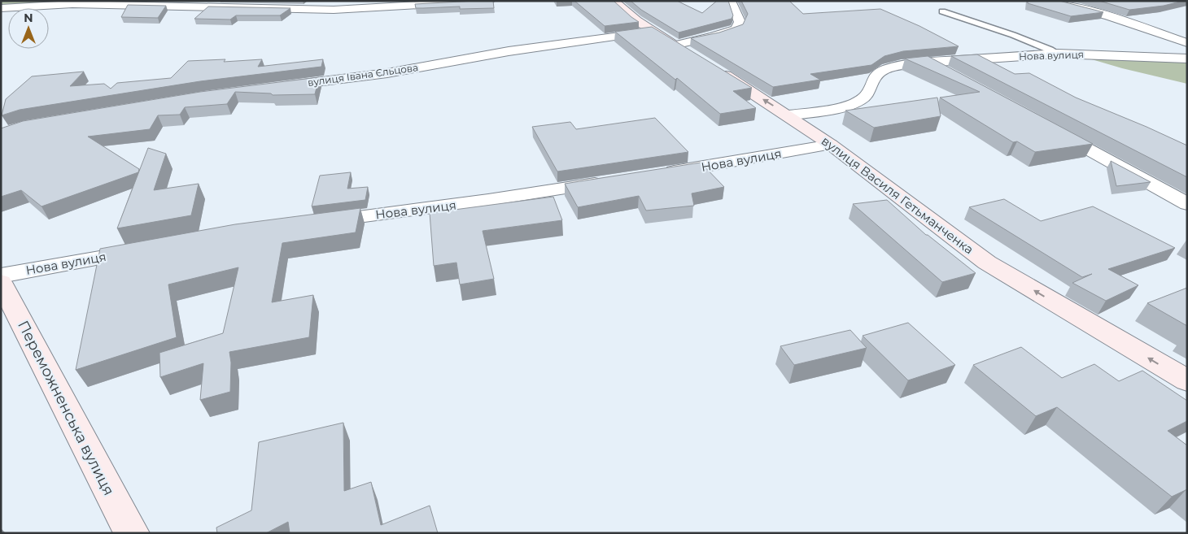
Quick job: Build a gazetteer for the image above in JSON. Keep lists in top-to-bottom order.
{
  "streets": {
    "street": [
      "Нова вулиця",
      "вулиця Івана Єльцова",
      "вулиця Василя Гетьманченка",
      "Переможненська вулиця"
    ]
  },
  "crossings": [
    ["Нова вулиця", "вулиця Василя Гетьманченка"],
    ["вулиця Івана Єльцова", "вулиця Василя Гетьманченка"]
  ],
  "north": "top"
}
